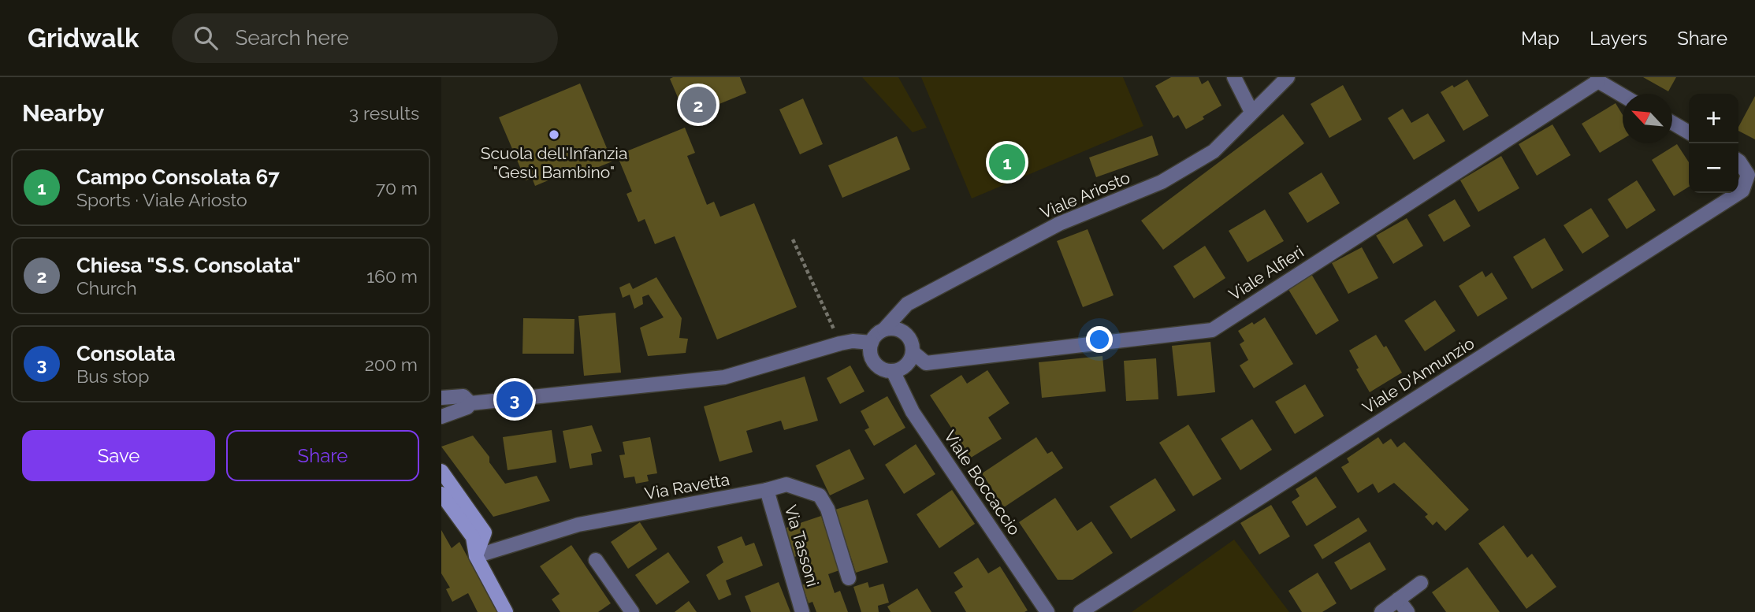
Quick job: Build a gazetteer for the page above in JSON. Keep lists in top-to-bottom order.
{
  "streets": {
    "street": [
      "Viale Ariosto",
      "Viale Alfieri",
      "Viale D'Annunzio",
      "Viale Boccaccio",
      "Via Ravetta",
      "Via Tassoni"
    ]
  },
  "crossings": [
    ["Viale Ariosto", "Viale Alfieri"],
    ["Viale Ariosto", "Viale Boccaccio"],
    ["Viale Alfieri", "Viale Boccaccio"],
    ["Via Ravetta", "Via Tassoni"]
  ],
  "places": ["Scuola dell'Infanzia \"Gesù Bambino\""],
  "north": "top left",
  "page": {
    "header": "Gridwalk",
    "search": "Search here",
    "nav": ["Map", "Layers", "Share"],
    "heading": ["Nearby", "3 results"],
    "pins": ["2", "1", "3"],
    "map_buttons": ["+", "−"],
    "list": [
      {
        "mark": "1",
        "name": "Campo Consolata 67",
        "note": "Sports · Viale Ariosto",
        "value": "70 m"
      },
      {
        "mark": "2",
        "name": "Chiesa \"S.S. Consolata\"",
        "note": "Church",
        "value": "160 m"
      },
      {
        "mark": "3",
        "name": "Consolata",
        "note": "Bus stop",
        "value": "200 m"
      }
    ],
    "buttons": ["Save", "Share"]
  }
}
